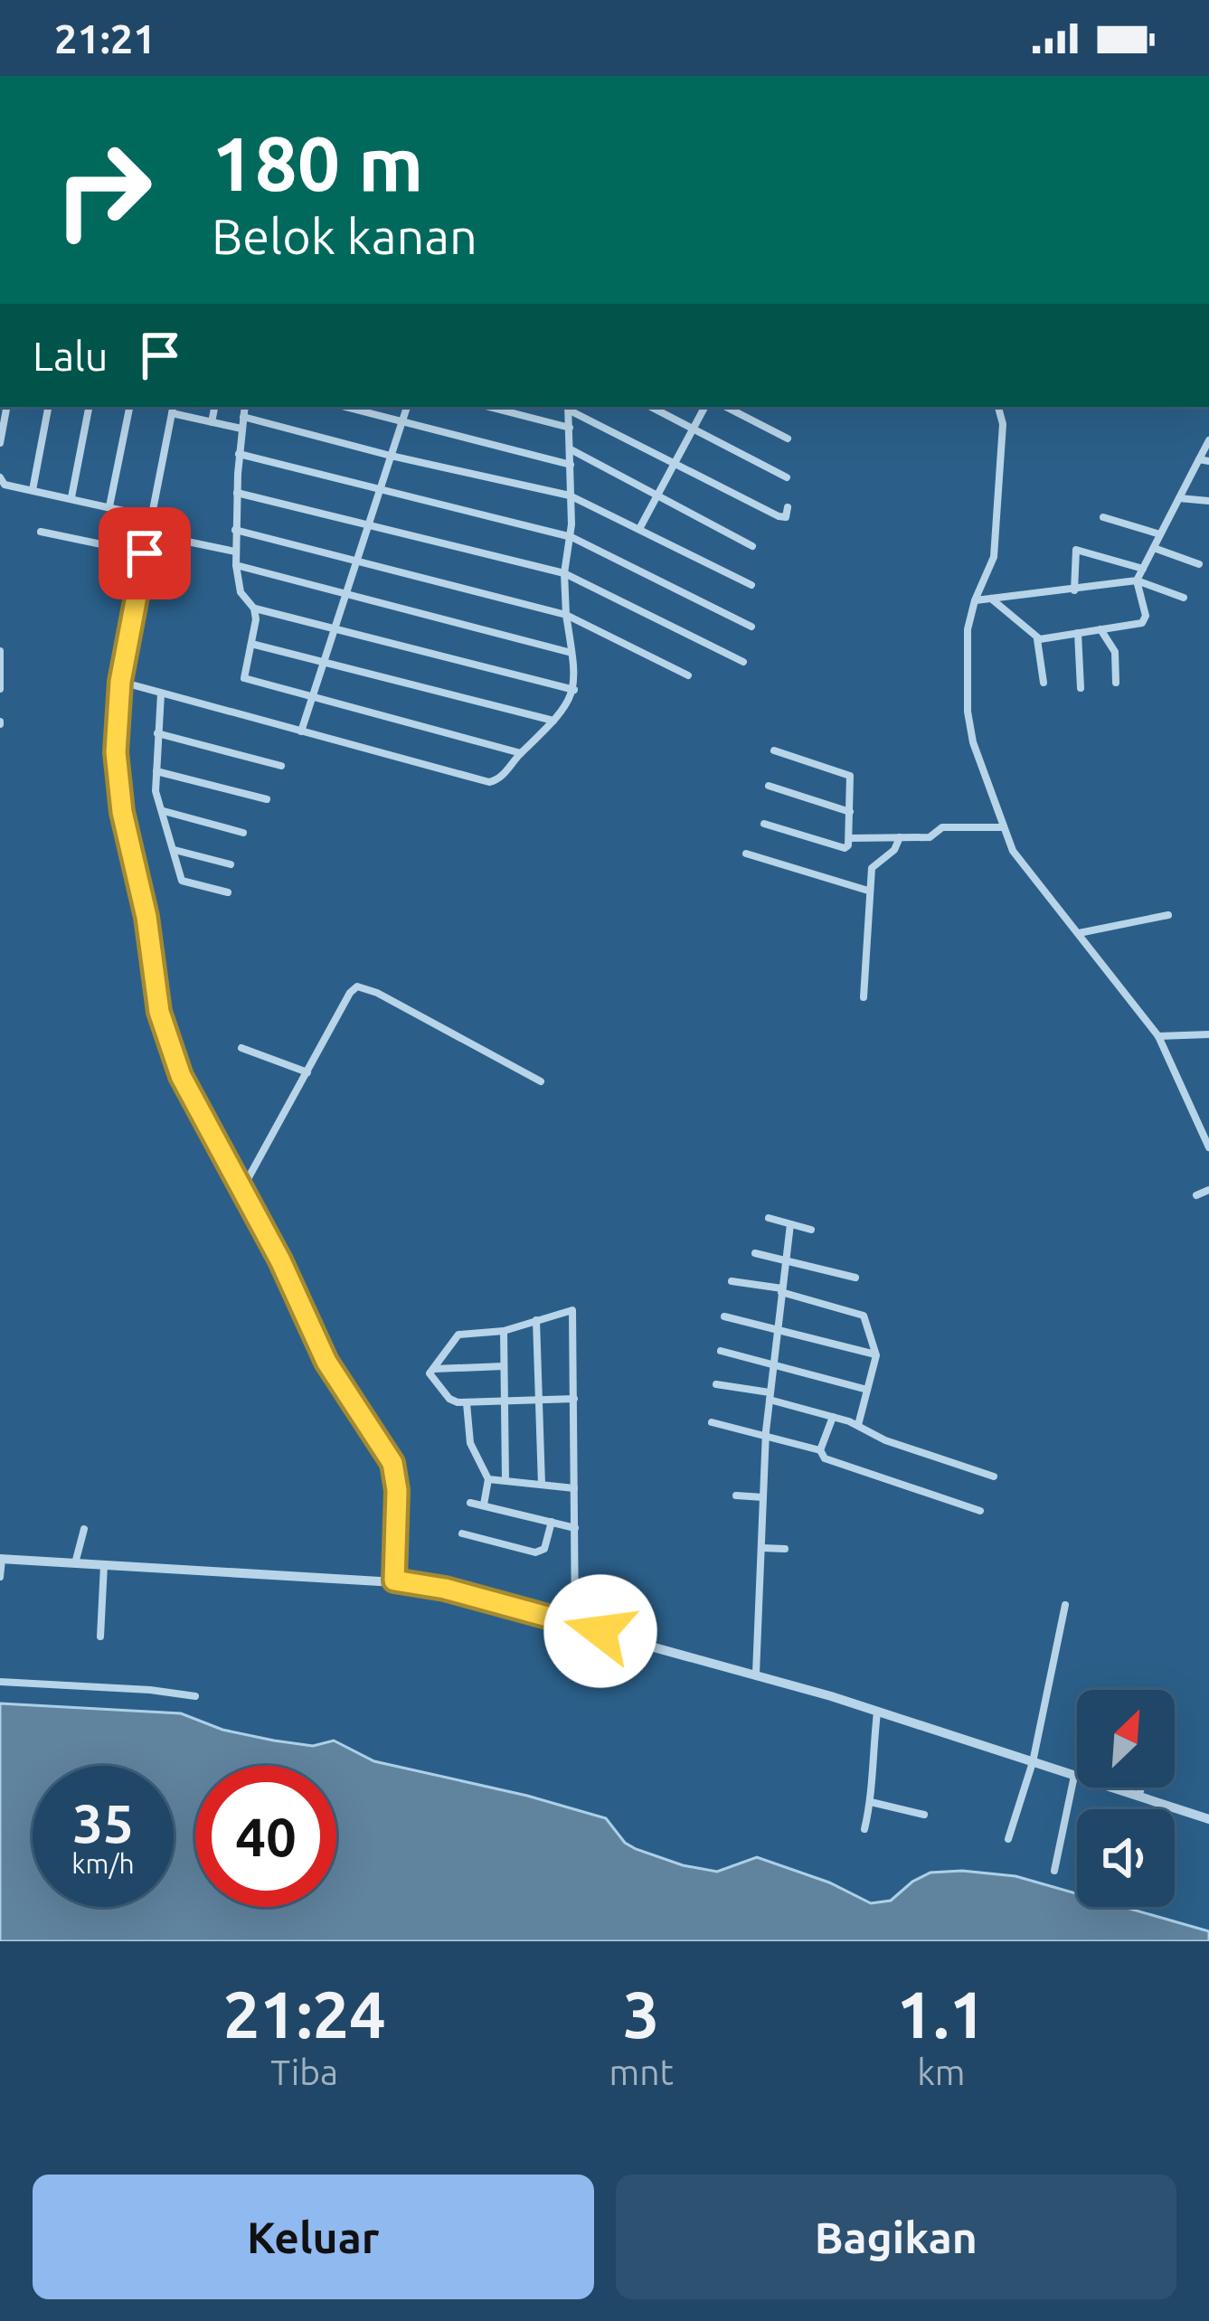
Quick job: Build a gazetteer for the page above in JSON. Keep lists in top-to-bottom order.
{
  "north": "top right",
  "page": {
    "status": "21:21",
    "turn": ["180 m", "Belok kanan"],
    "then": "Lalu",
    "speed": "35 km/h",
    "limit": "40",
    "eta": [
      "21:24",
      "Tiba",
      "3",
      "mnt",
      "1.1",
      "km"
    ],
    "buttons": ["Keluar", "Bagikan"]
  }
}
